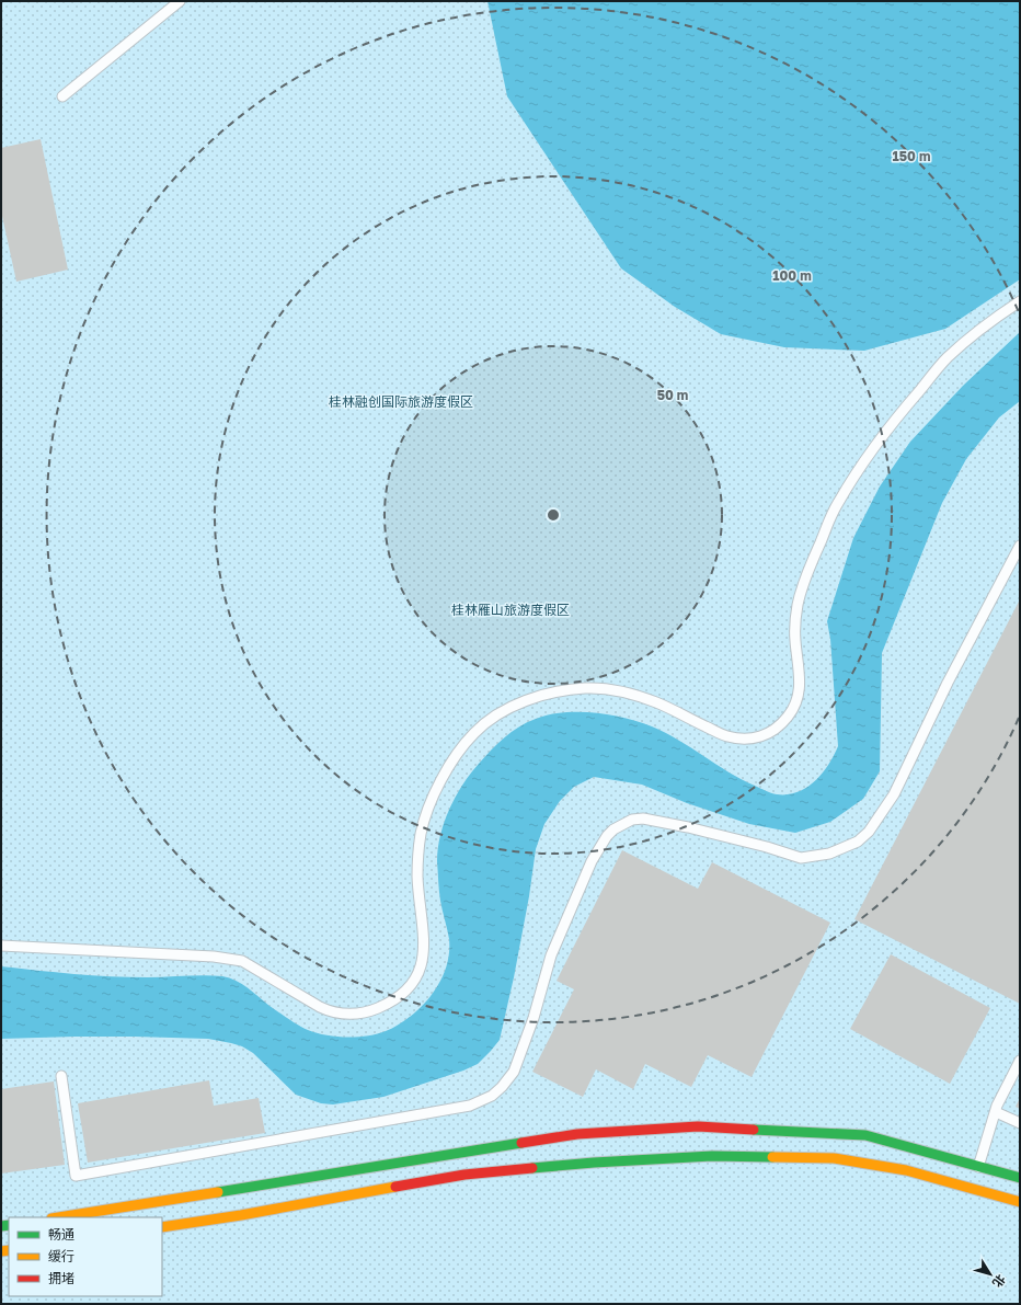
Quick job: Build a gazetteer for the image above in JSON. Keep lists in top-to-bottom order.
{
  "parks": ["桂林融创国际旅游度假区", "桂林雁山旅游度假区"],
  "legend": ["畅通", "缓行", "拥堵"],
  "north": "bottom right",
  "rings": ["150 m", "100 m", "50 m"]
}
